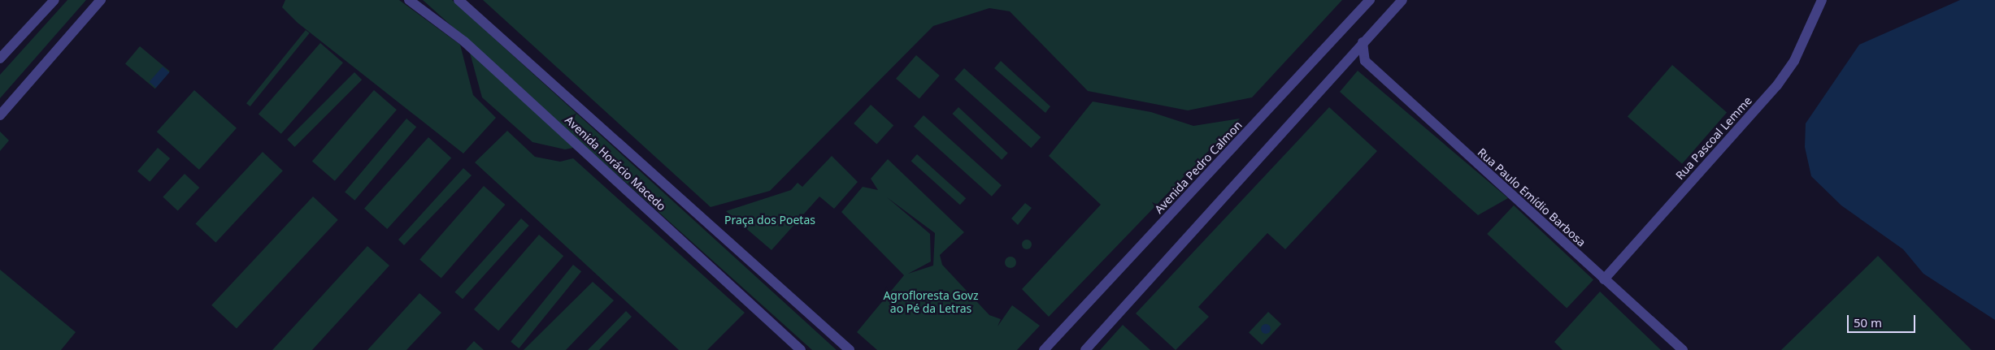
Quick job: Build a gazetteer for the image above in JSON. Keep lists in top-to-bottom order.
{
  "streets": {
    "street": [
      "Rua Pascoal Lemme",
      "Avenida Horácio Macedo",
      "Avenida Pedro Calmon",
      "Rua Paulo Emídio Barbosa"
    ]
  },
  "crossings": [
    ["Rua Pascoal Lemme", "Rua Paulo Emídio Barbosa"]
  ],
  "parks": ["Praça dos Poetas", "Agrofloresta Govz ao Pé da Letras"],
  "scale_bar": "50 m"
}
